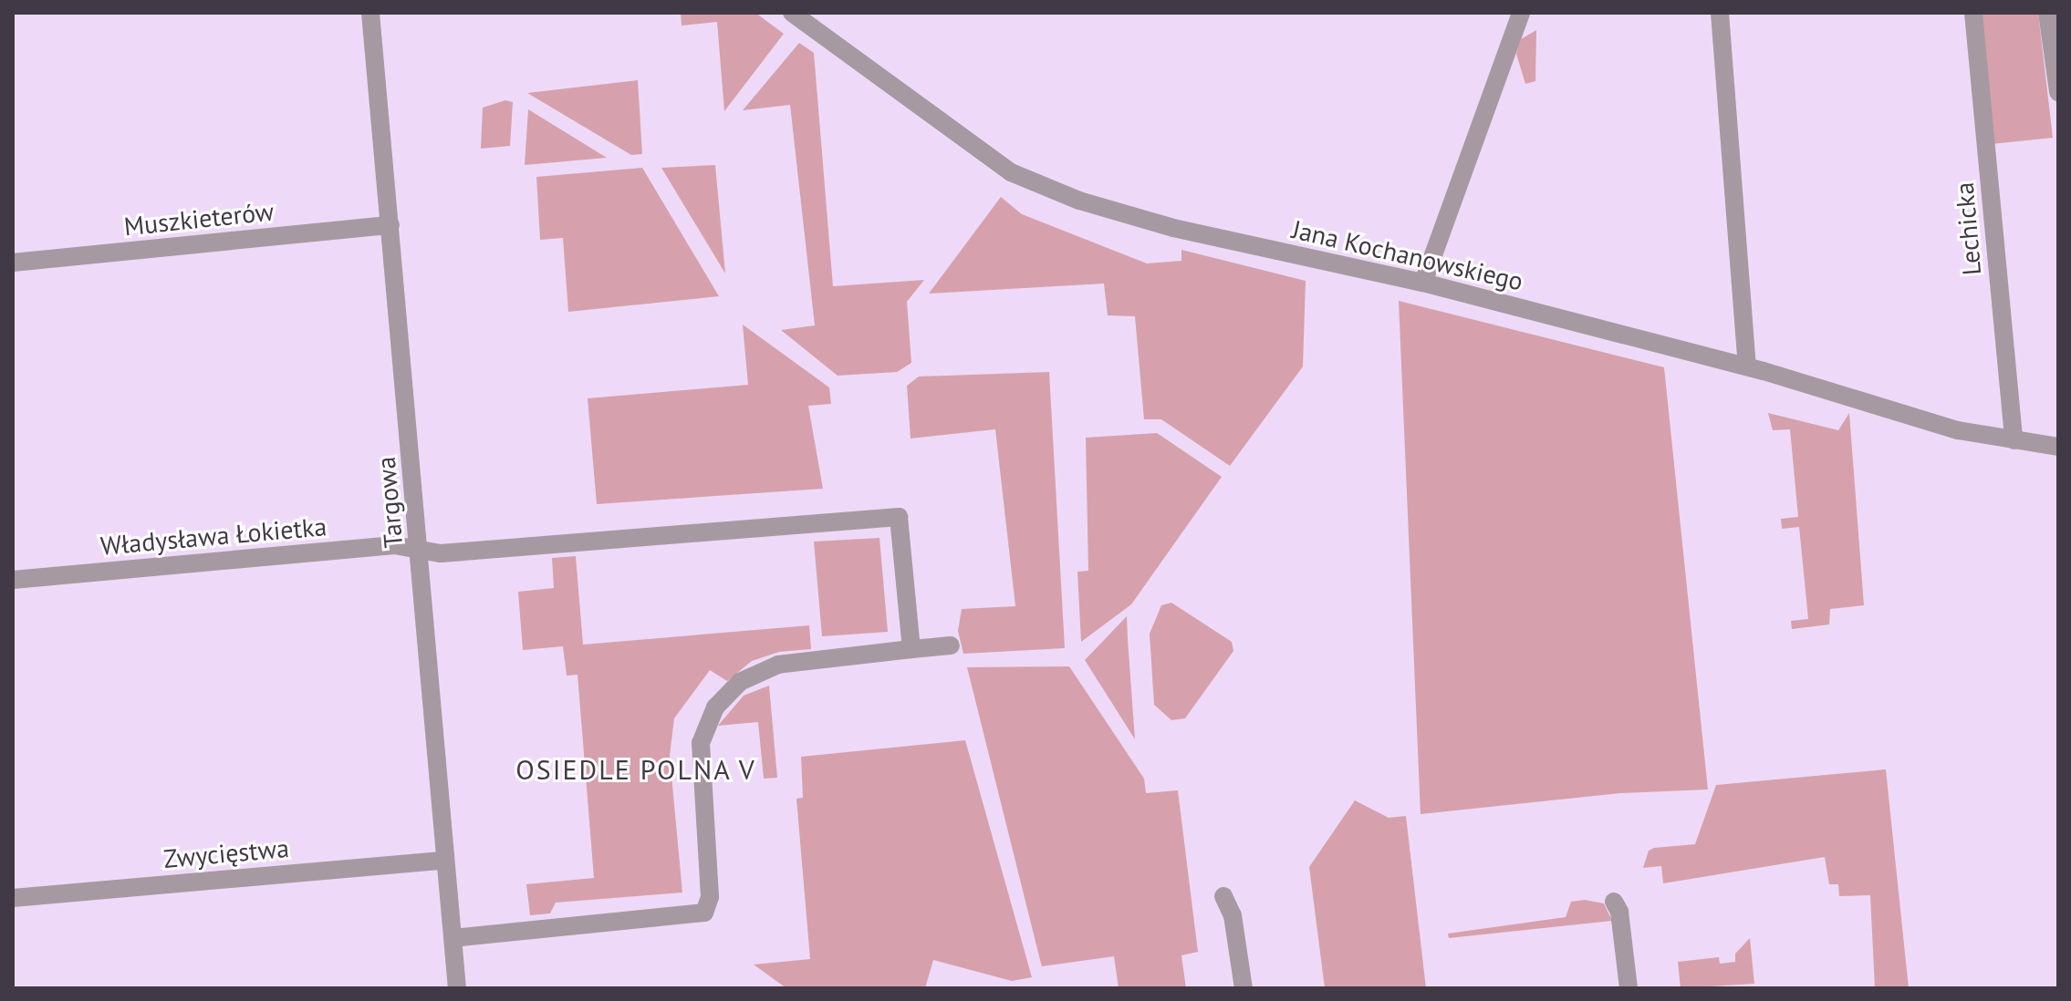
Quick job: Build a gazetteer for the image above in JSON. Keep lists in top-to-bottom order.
{
  "streets": {
    "street": [
      "Muszkieterów",
      "Lechicka",
      "Jana Kochanowskiego",
      "Targowa",
      "Władysława Łokietka",
      "Zwycięstwa"
    ]
  },
  "crossings": [
    ["Muszkieterów", "Targowa"],
    ["Lechicka", "Jana Kochanowskiego"],
    ["Targowa", "Władysława Łokietka"],
    ["Targowa", "Zwycięstwa"]
  ],
  "districts": ["OSIEDLE POLNA V"]
}
